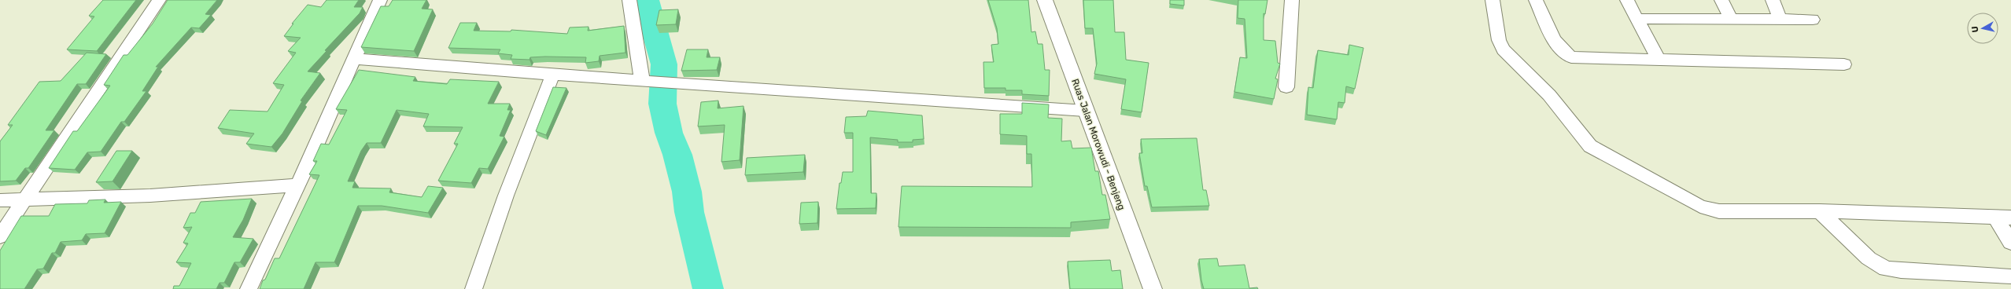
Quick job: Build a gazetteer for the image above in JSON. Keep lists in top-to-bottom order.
{
  "streets": {
    "main road": ["Ruas Jalan Morowudi - Benjeng"]
  },
  "north": "left"
}
